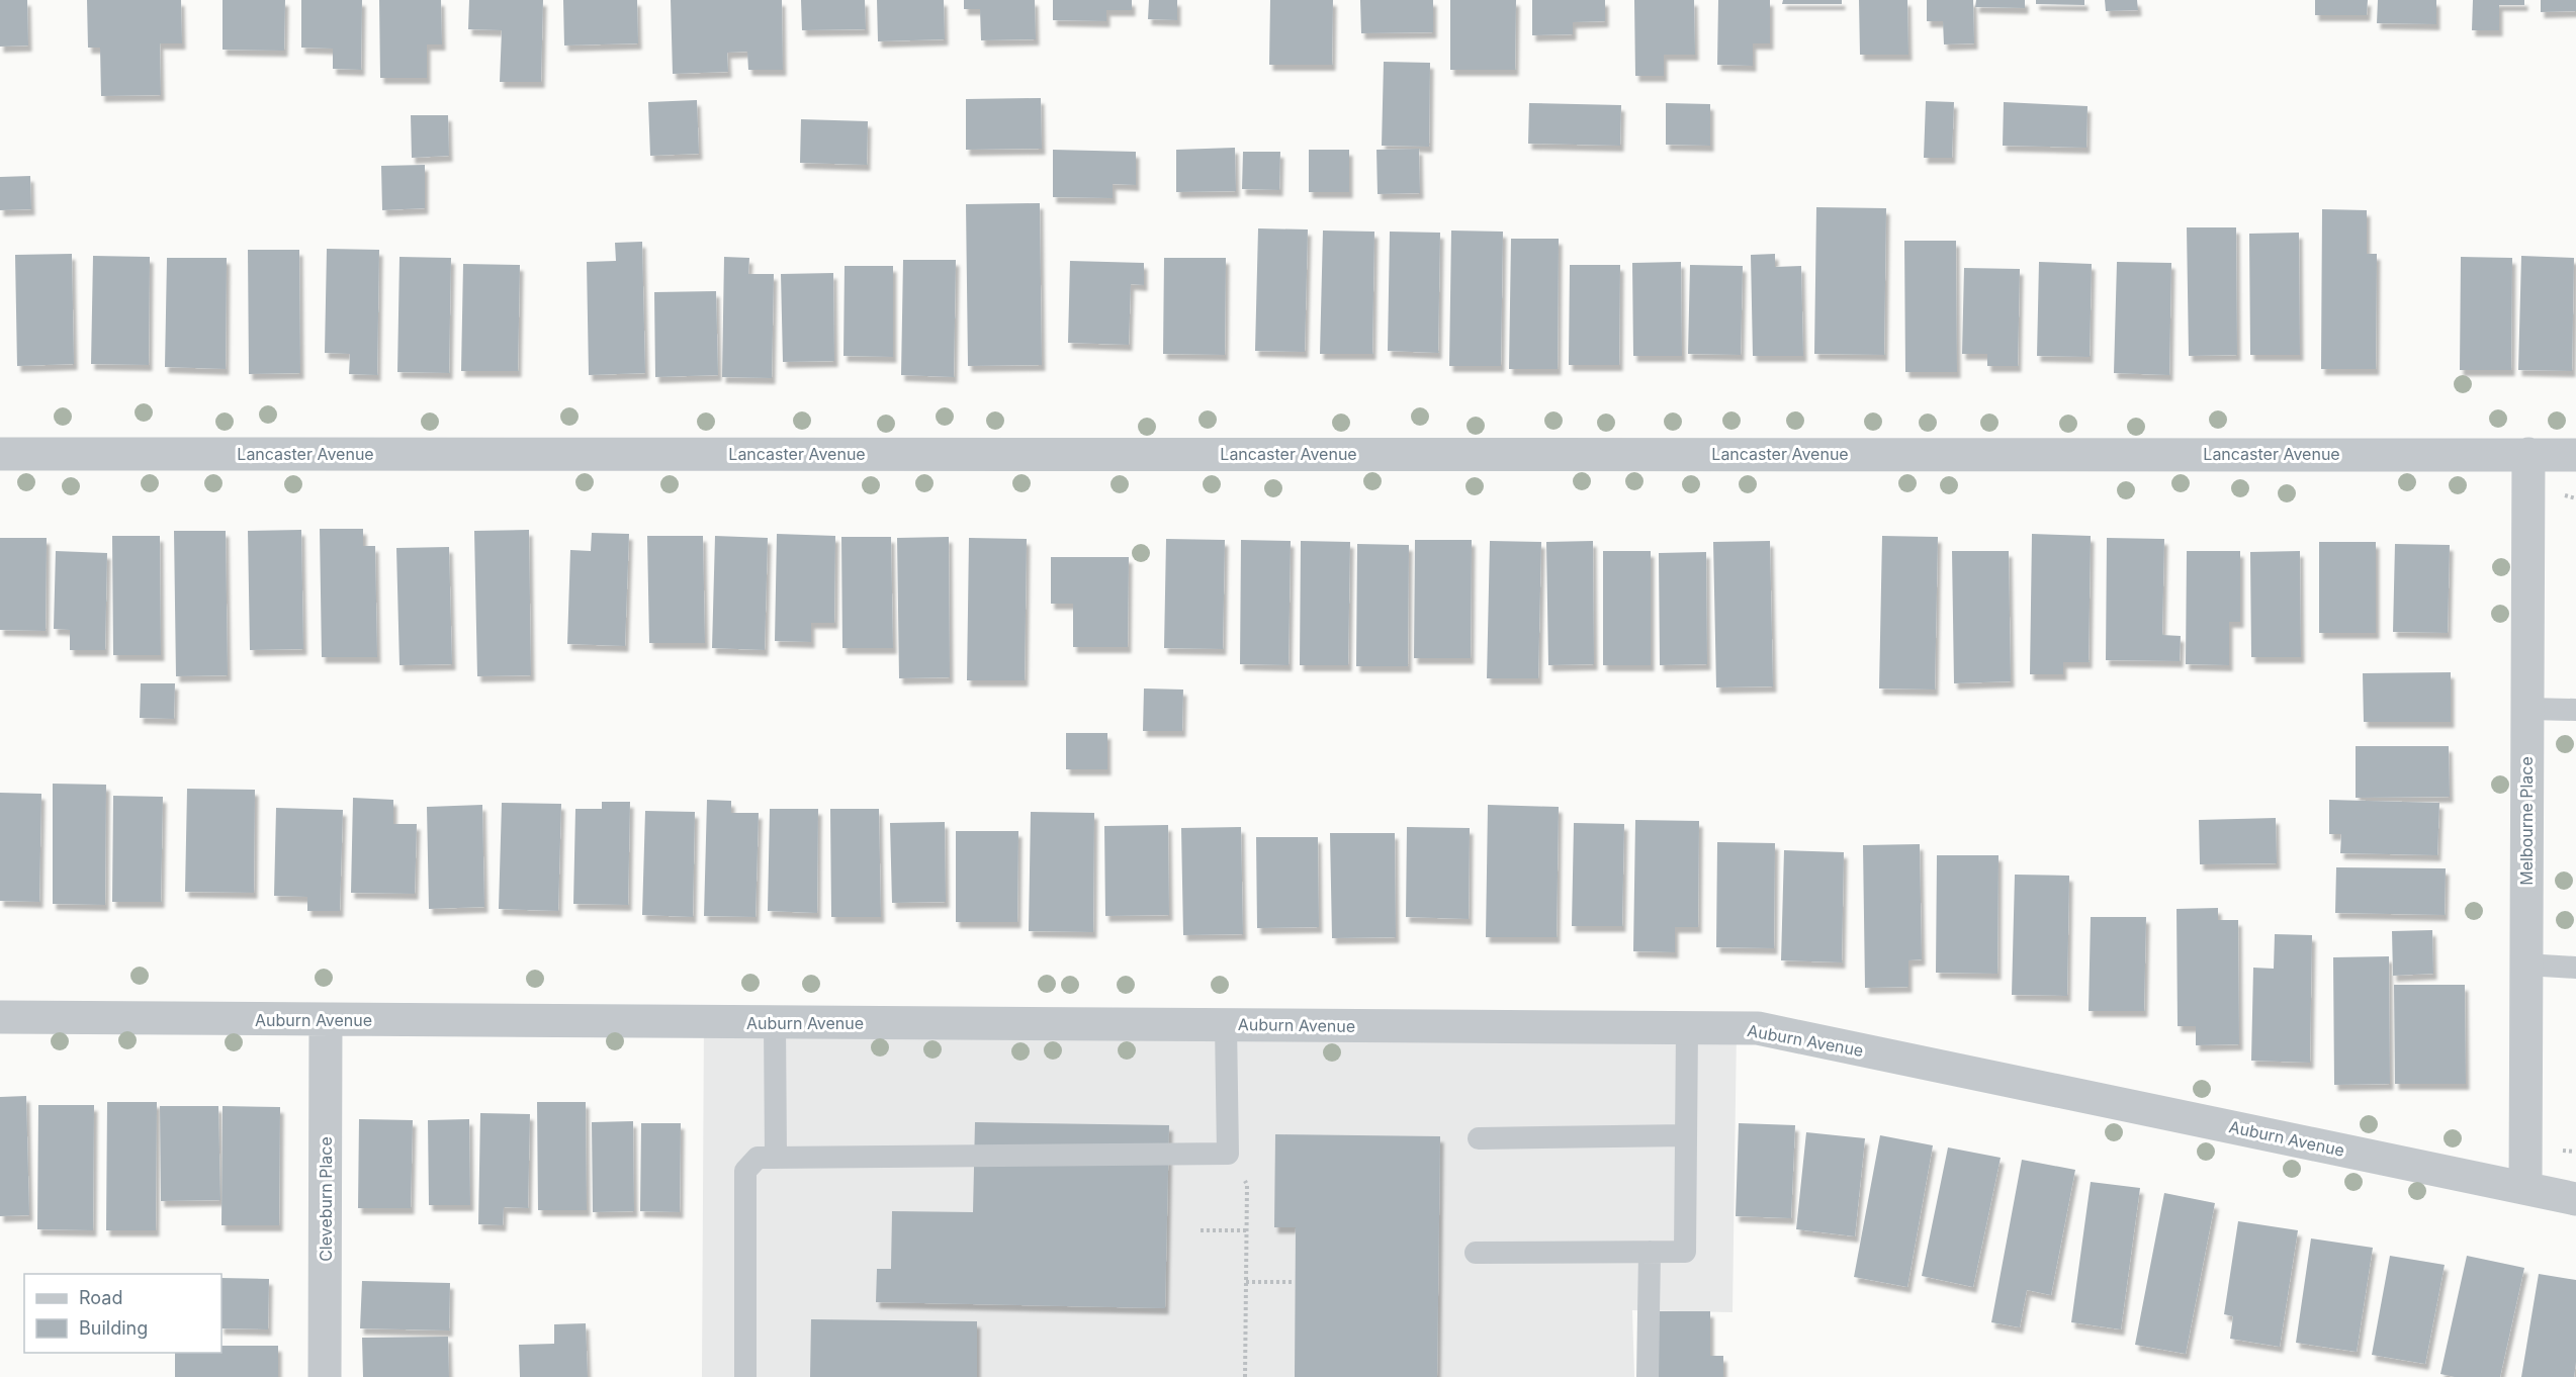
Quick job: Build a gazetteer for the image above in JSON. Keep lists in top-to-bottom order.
{
  "streets": {
    "street": [
      "Lancaster Avenue",
      "Melbourne Place",
      "Auburn Avenue",
      "Cleveburn Place"
    ]
  },
  "crossings": [
    ["Lancaster Avenue", "Melbourne Place"],
    ["Melbourne Place", "Auburn Avenue"],
    ["Auburn Avenue", "Cleveburn Place"]
  ],
  "legend": ["Road", "Building"]
}
